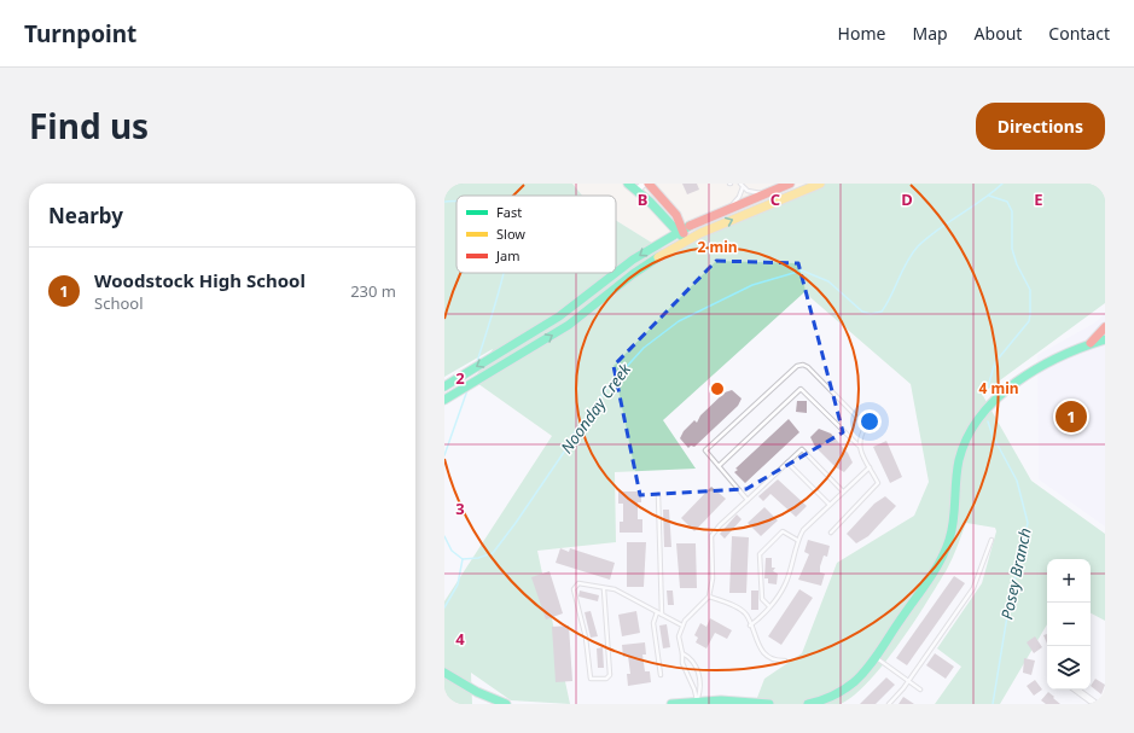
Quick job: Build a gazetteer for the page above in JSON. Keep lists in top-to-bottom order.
{
  "water": ["Noonday Creek", "Posey Branch"],
  "legend": ["Fast", "Slow", "Jam"],
  "page": {
    "header": "Turnpoint",
    "nav": [
      "Home",
      "Map",
      "About",
      "Contact"
    ],
    "title": "Find us",
    "buttons": "Directions",
    "heading": "Nearby",
    "list": [
      {
        "mark": "1",
        "name": "Woodstock High School",
        "note": "School",
        "value": "230 m"
      }
    ],
    "pins": "1",
    "map_buttons": ["+", "−"]
  },
  "grid": {
    "columns": [
      "B",
      "C",
      "D",
      "E"
    ],
    "rows": ["2", "3", "4"]
  },
  "rings": ["2 min", "4 min"]
}
